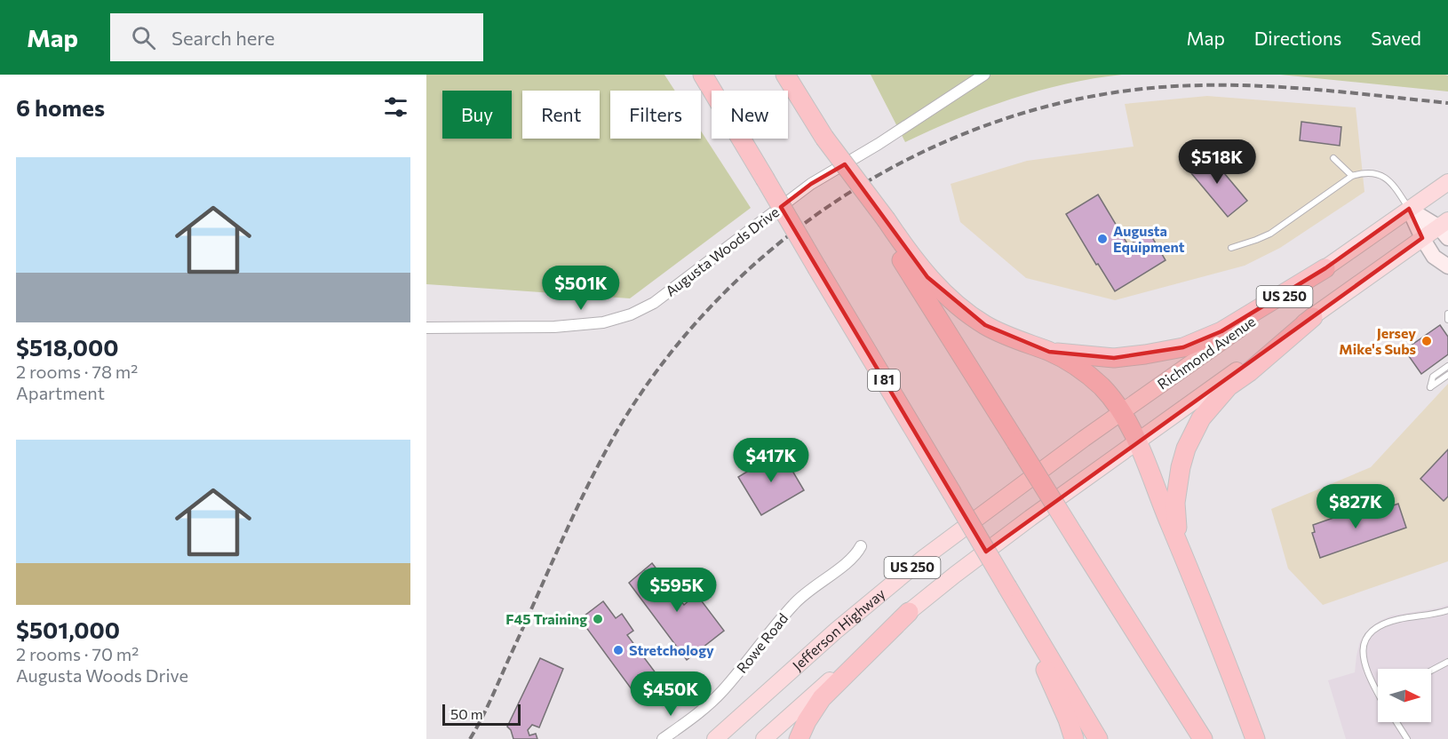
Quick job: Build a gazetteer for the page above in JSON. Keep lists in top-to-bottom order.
{
  "streets": {
    "highway": ["I 81"],
    "main road": ["US 250", "Richmond Avenue", "Jefferson Highway"],
    "street": ["Augusta Woods Drive", "Rowe Road"]
  },
  "crossings": [
    ["Richmond Avenue", "Jefferson Highway"]
  ],
  "places": [
    "Augusta Equipment",
    "Jersey Mike's Subs",
    "F45 Training",
    "Stretchology"
  ],
  "scale_bar": "50 m",
  "north": "right",
  "page": {
    "header": "Map",
    "search": "Search here",
    "nav": ["Map", "Directions", "Saved"],
    "heading": "6 homes",
    "chip": [
      "Buy",
      "Rent",
      "Filters",
      "New"
    ],
    "list": [
      {
        "name": "$518,000",
        "note": "2 rooms · 78 m² · Apartment"
      },
      {
        "name": "$501,000",
        "note": "2 rooms · 70 m² · Augusta Woods Drive"
      }
    ],
    "price": [
      "$518K",
      "$501K",
      "$417K",
      "$827K",
      "$595K",
      "$450K"
    ],
    "scale": "50 m"
  }
}
